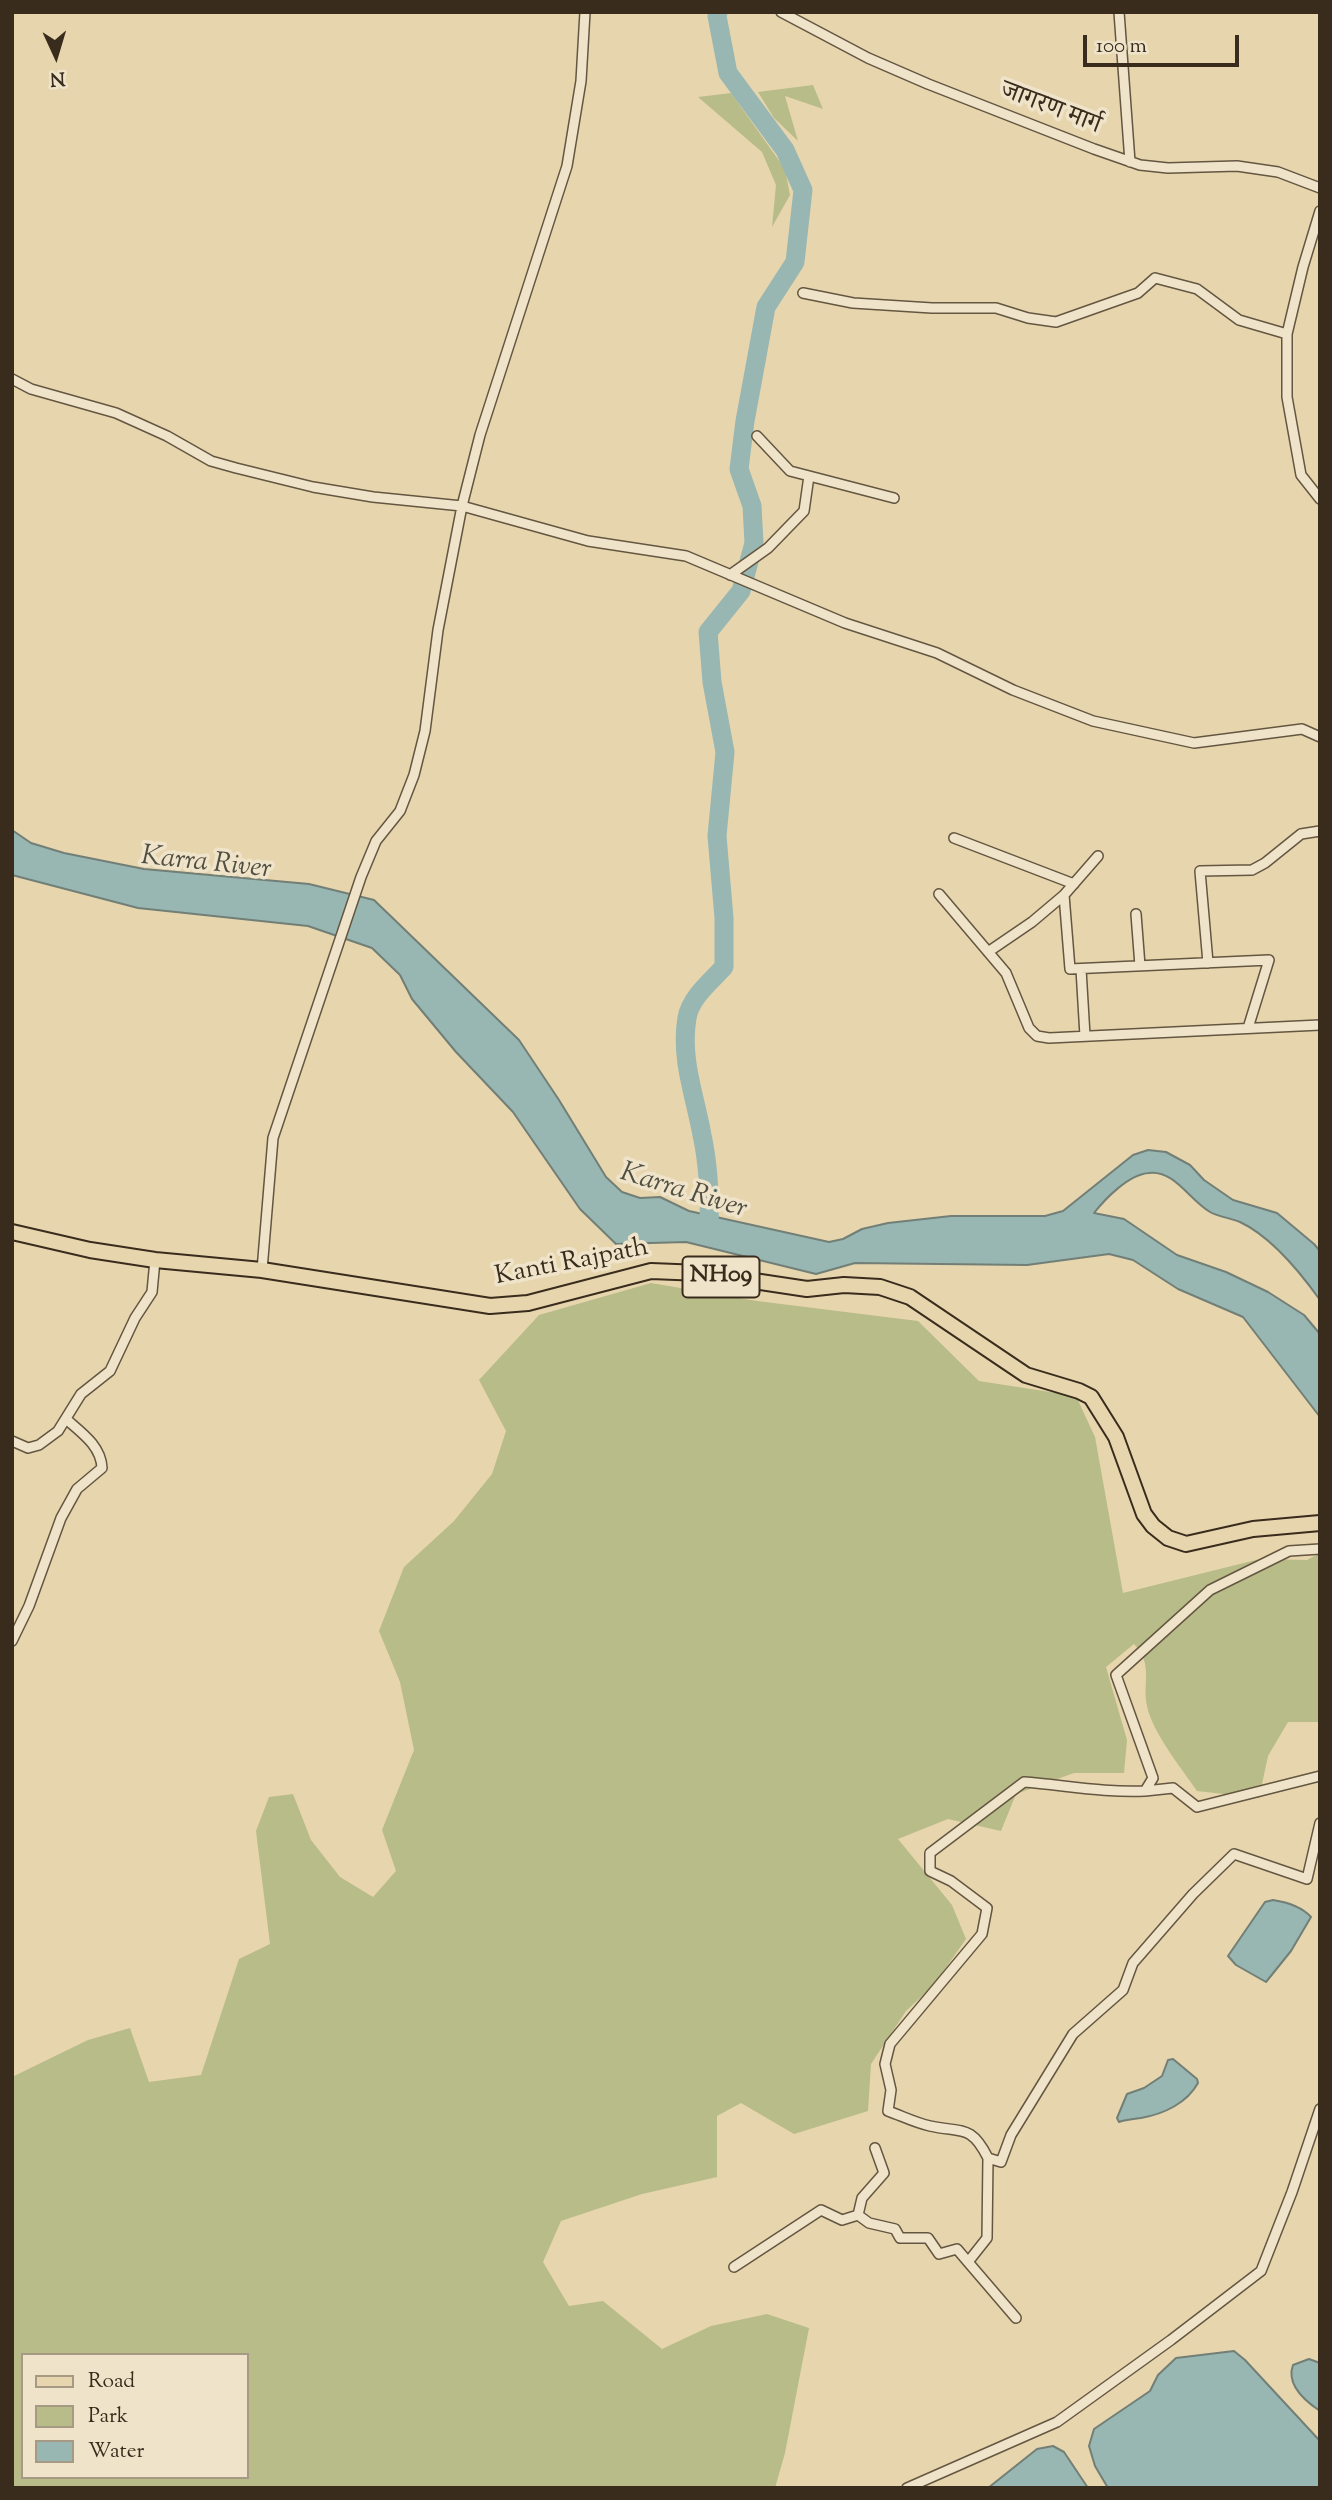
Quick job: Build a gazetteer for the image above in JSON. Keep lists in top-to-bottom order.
{
  "streets": {
    "main road": ["Kanti Rajpath", "NH09"],
    "street": ["जागरण मार्ग"]
  },
  "water": ["Karra River"],
  "legend": ["Road", "Park", "Water"],
  "scale_bar": "100 m",
  "north": "bottom"
}
